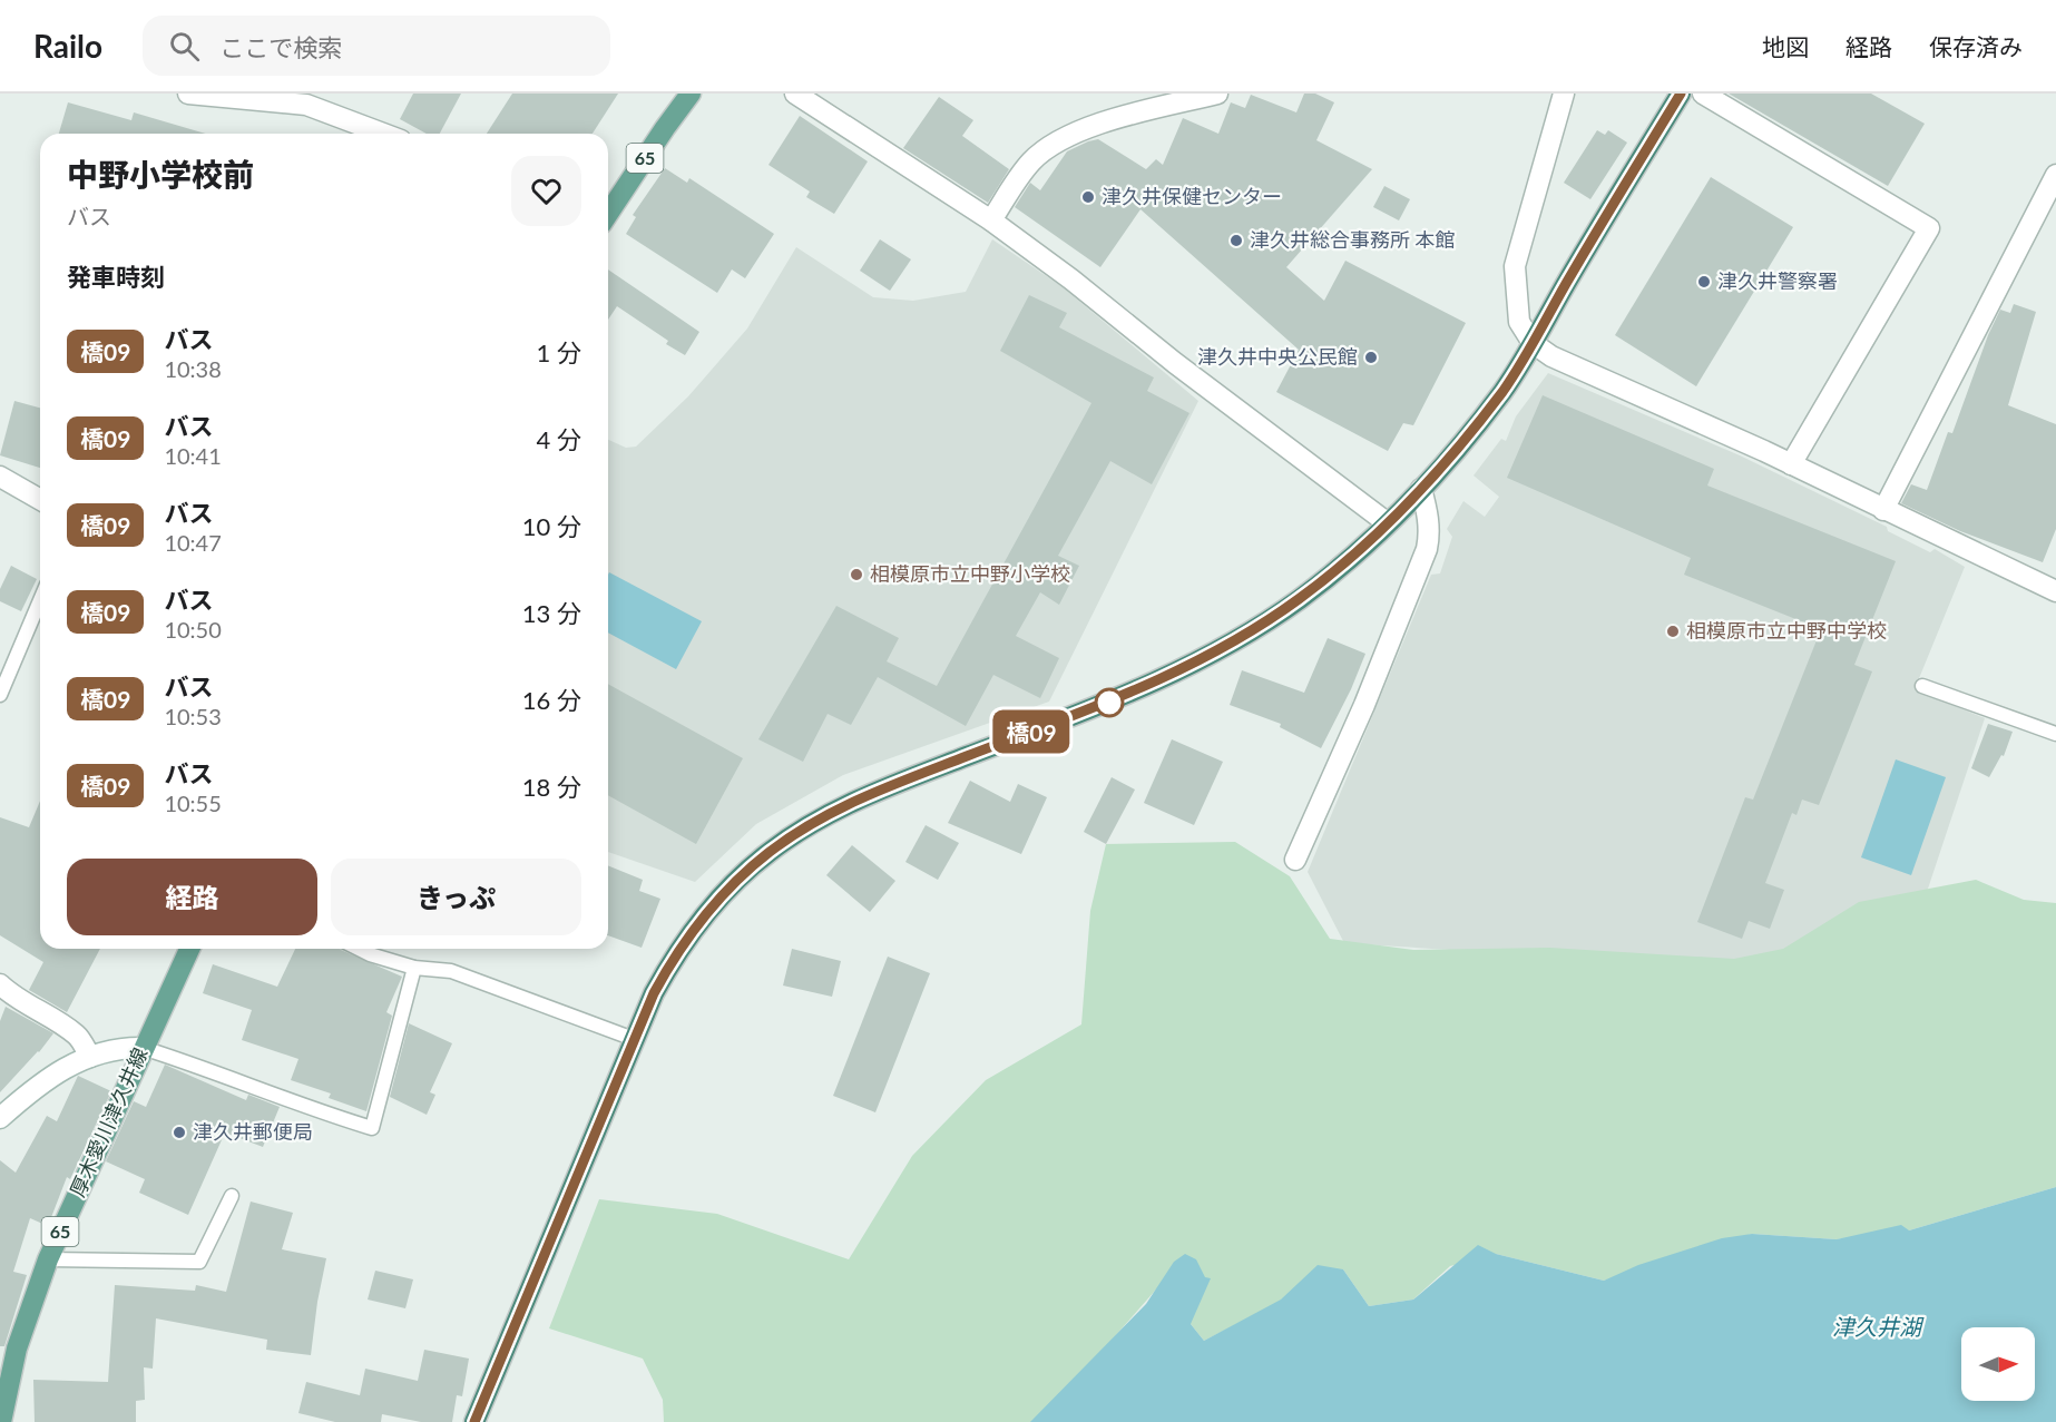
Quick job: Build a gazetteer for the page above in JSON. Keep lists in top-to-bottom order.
{
  "streets": {
    "main road": ["65", "厚木愛川津久井線"]
  },
  "water": ["津久井湖"],
  "places": [
    "津久井保健センター",
    "津久井総合事務所 本館",
    "津久井警察署",
    "津久井中央公民館",
    "相模原市立中野小学校",
    "相模原市立中野中学校",
    "津久井郵便局"
  ],
  "lines": ["bus line 橋09"],
  "north": "right",
  "page": {
    "header": "Railo",
    "search": "ここで検索",
    "nav": ["地図", "経路", "保存済み"],
    "on_map": "橋09",
    "heading": [
      ["中野小学校前", "バス"],
      "発車時刻"
    ],
    "list": [
      {
        "mark": "橋09",
        "name": "バス",
        "note": "10:38",
        "value": "1 分"
      },
      {
        "mark": "橋09",
        "name": "バス",
        "note": "10:41",
        "value": "4 分"
      },
      {
        "mark": "橋09",
        "name": "バス",
        "note": "10:47",
        "value": "10 分"
      },
      {
        "mark": "橋09",
        "name": "バス",
        "note": "10:50",
        "value": "13 分"
      },
      {
        "mark": "橋09",
        "name": "バス",
        "note": "10:53",
        "value": "16 分"
      },
      {
        "mark": "橋09",
        "name": "バス",
        "note": "10:55",
        "value": "18 分"
      }
    ],
    "buttons": ["経路", "きっぷ"]
  }
}
